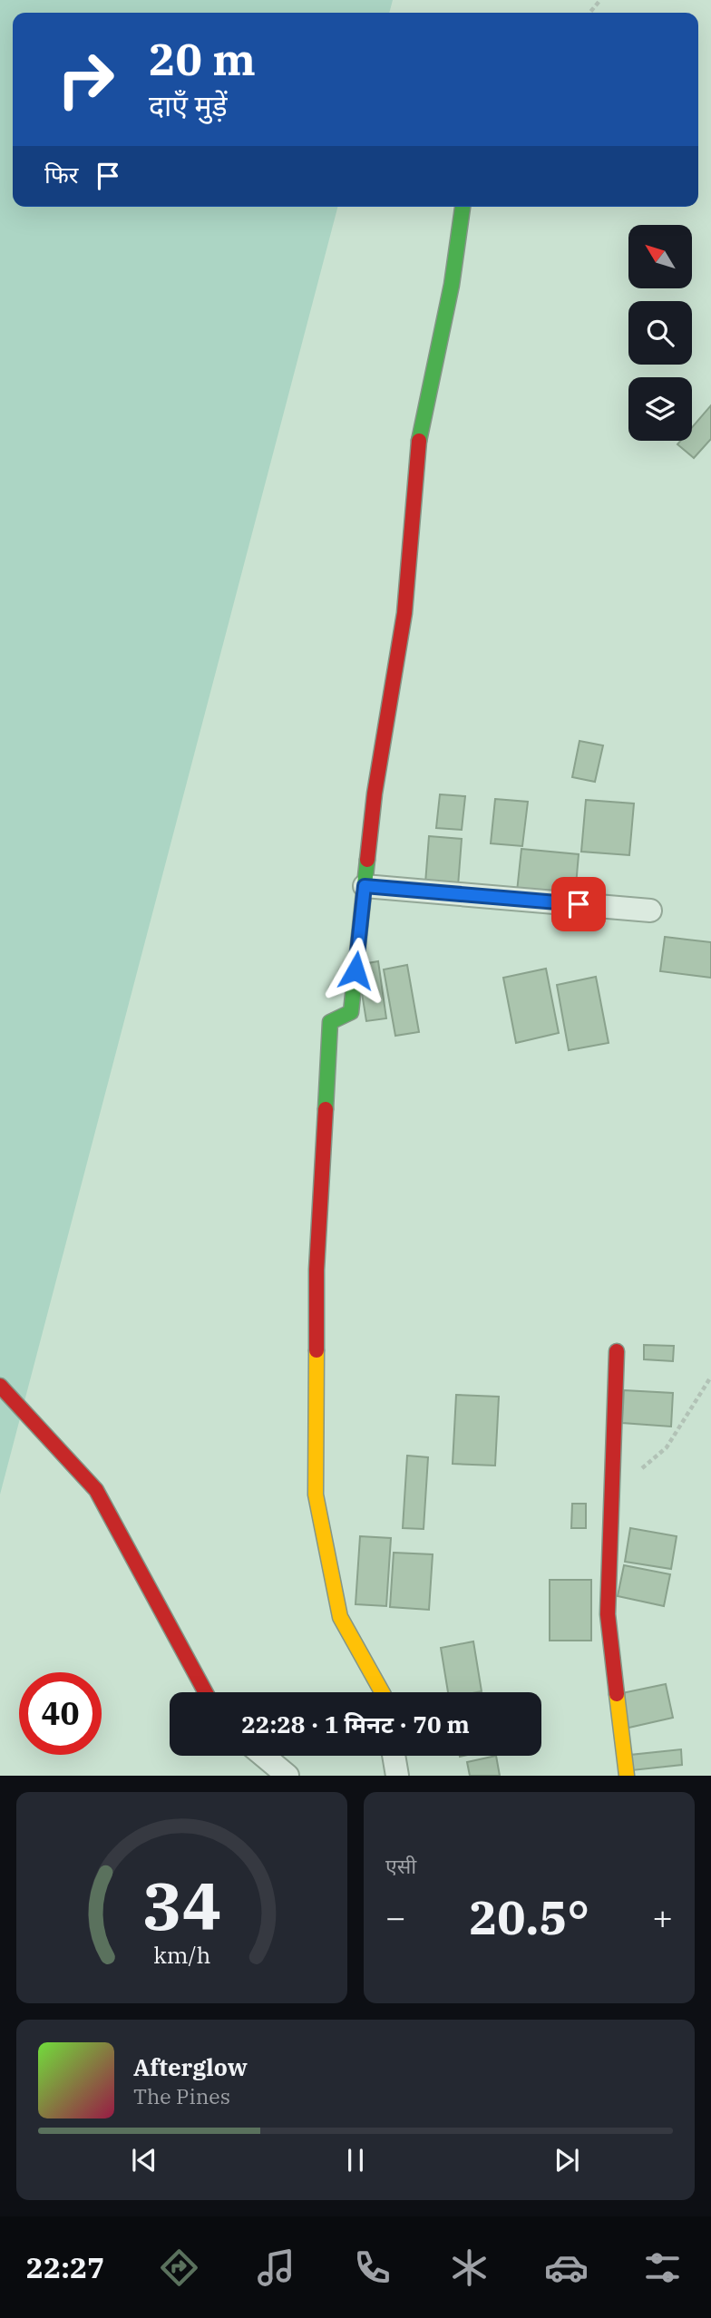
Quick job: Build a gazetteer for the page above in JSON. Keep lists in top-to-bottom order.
{
  "north": "top left",
  "page": {
    "turn": ["20 m", "दाएँ मुड़ें"],
    "then": "फिर",
    "limit": "40",
    "trip": "22:28 · 1 मिनट · 70 m",
    "tile": "एसी",
    "heat": ["−", "20.5°", "+"],
    "song": ["Afterglow", "The Pines"],
    "tabs": "22:27",
    "gauge": ["34", "km/h"]
  }
}
